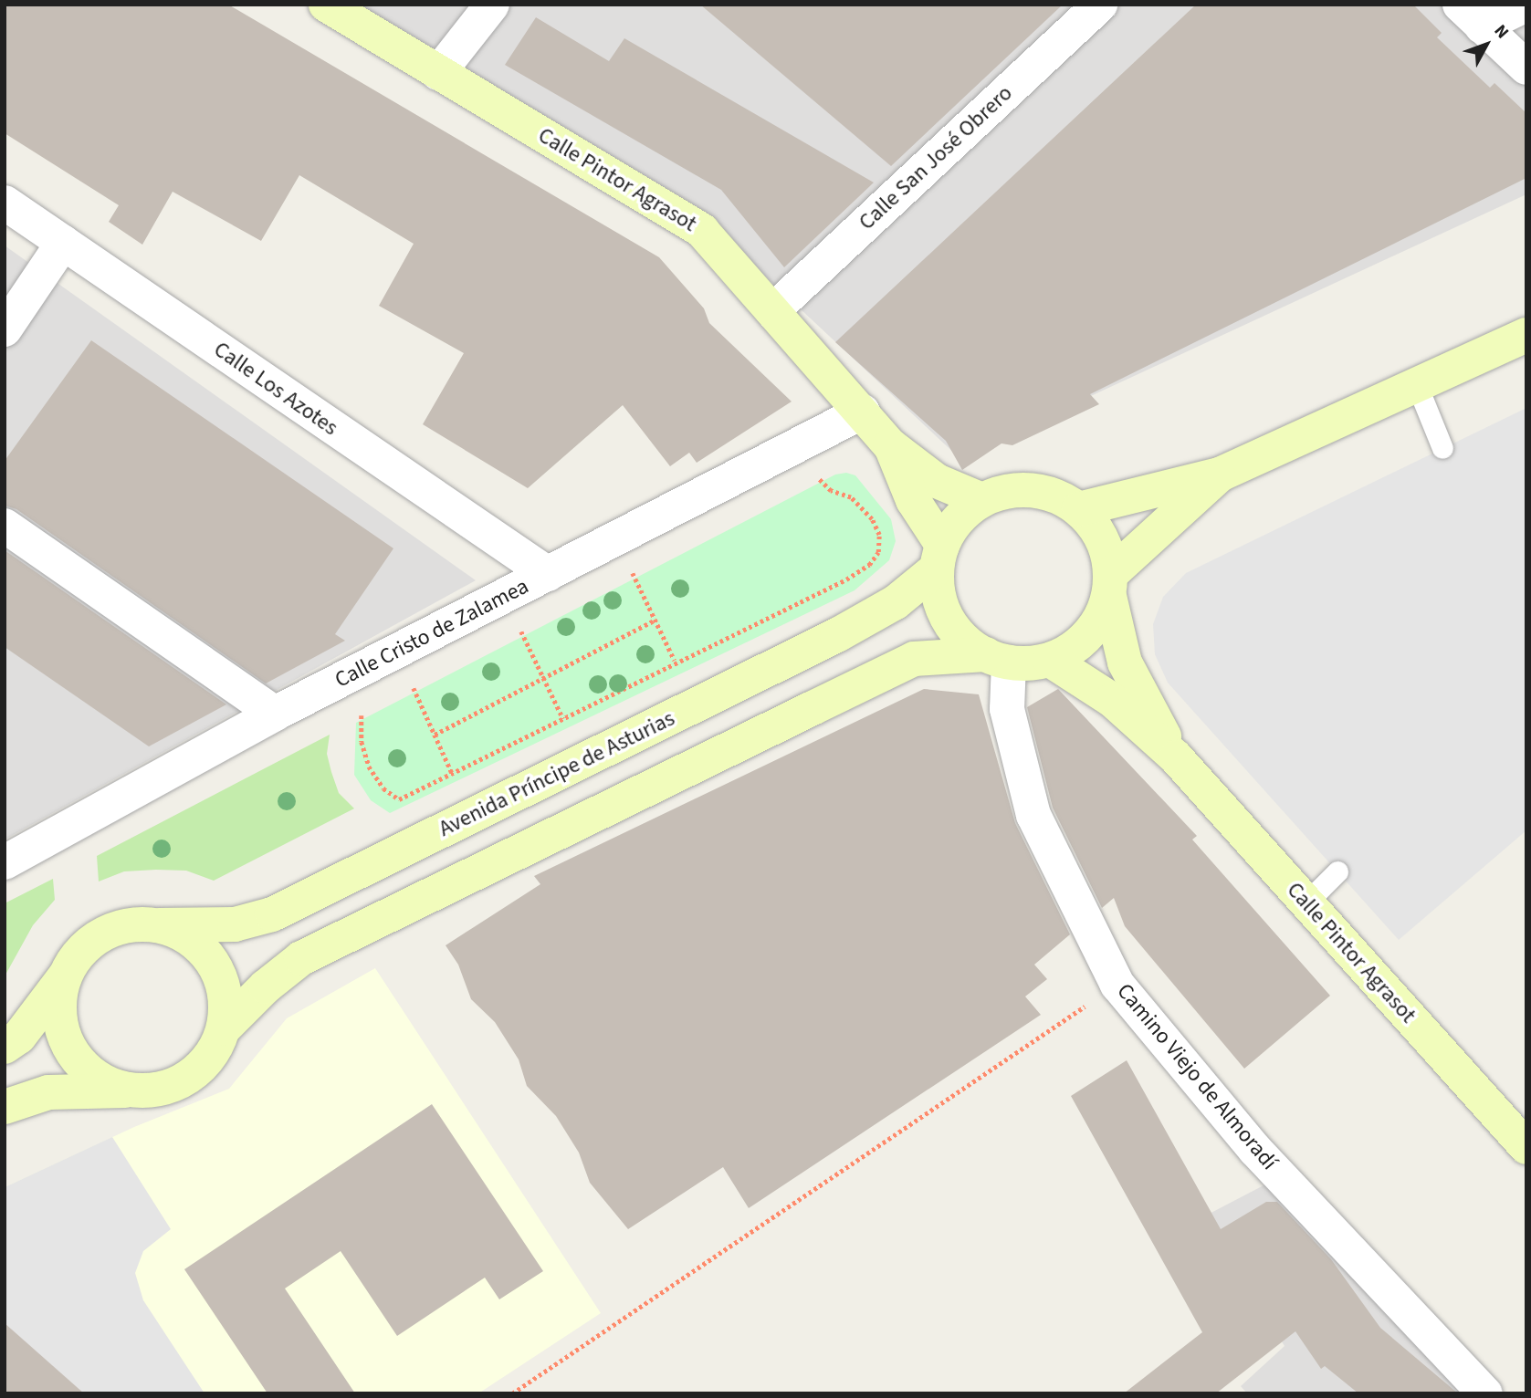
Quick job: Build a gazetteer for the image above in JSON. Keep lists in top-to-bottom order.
{
  "streets": {
    "street": [
      "Calle San José Obrero",
      "Calle Pintor Agrasot",
      "Calle Los Azotes",
      "Calle Cristo de Zalamea",
      "Avenida Príncipe de Asturias",
      "Camino Viejo de Almoradí"
    ]
  },
  "crossings": [
    ["Calle San José Obrero", "Calle Pintor Agrasot"],
    ["Calle Pintor Agrasot", "Calle Cristo de Zalamea"],
    ["Calle Pintor Agrasot", "Avenida Príncipe de Asturias"],
    ["Calle Pintor Agrasot", "Camino Viejo de Almoradí"],
    ["Calle Los Azotes", "Calle Cristo de Zalamea"],
    ["Avenida Príncipe de Asturias", "Camino Viejo de Almoradí"]
  ],
  "north": "top right"
}
